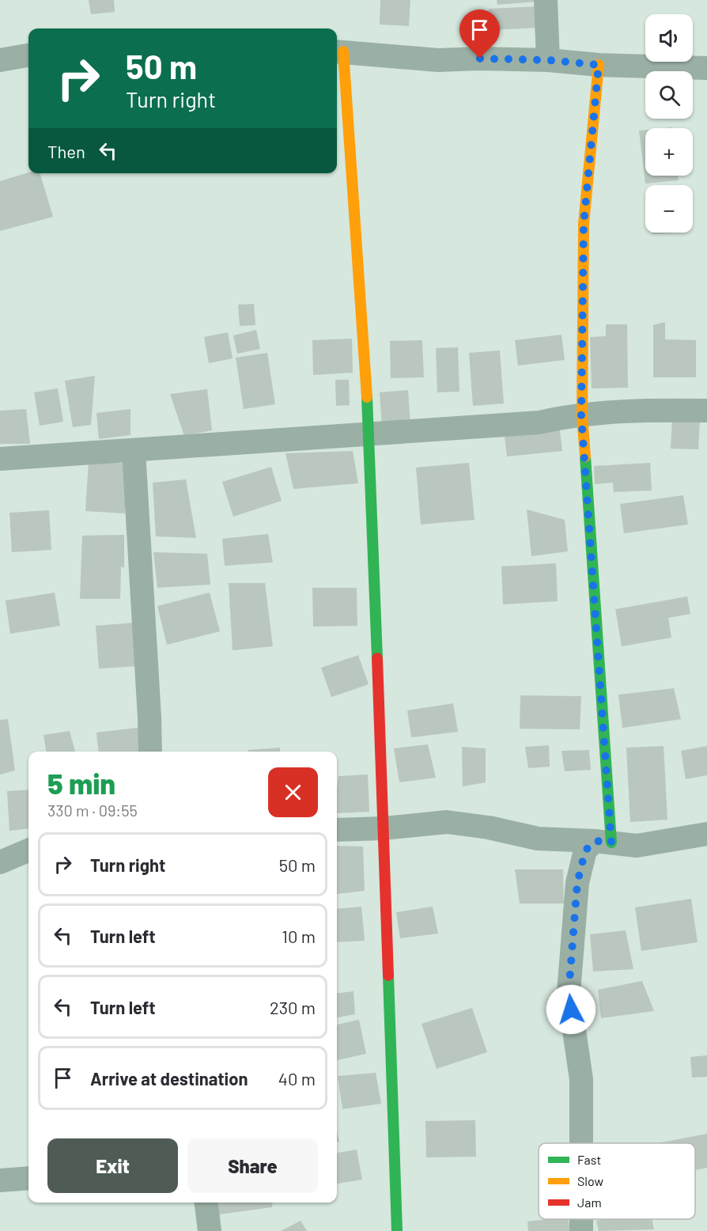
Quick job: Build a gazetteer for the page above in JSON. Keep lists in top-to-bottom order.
{
  "legend": ["Fast", "Slow", "Jam"],
  "page": {
    "map_buttons": ["+", "−"],
    "turn": ["50 m", "Turn right"],
    "then": "Then",
    "heading": ["5 min", "330 m · 09:55"],
    "list": [
      {
        "name": "Turn right",
        "value": "50 m"
      },
      {
        "name": "Turn left",
        "value": "10 m"
      },
      {
        "name": "Turn left",
        "value": "230 m"
      },
      {
        "name": "Arrive at destination",
        "value": "40 m"
      }
    ],
    "buttons": ["Exit", "Share"]
  }
}
